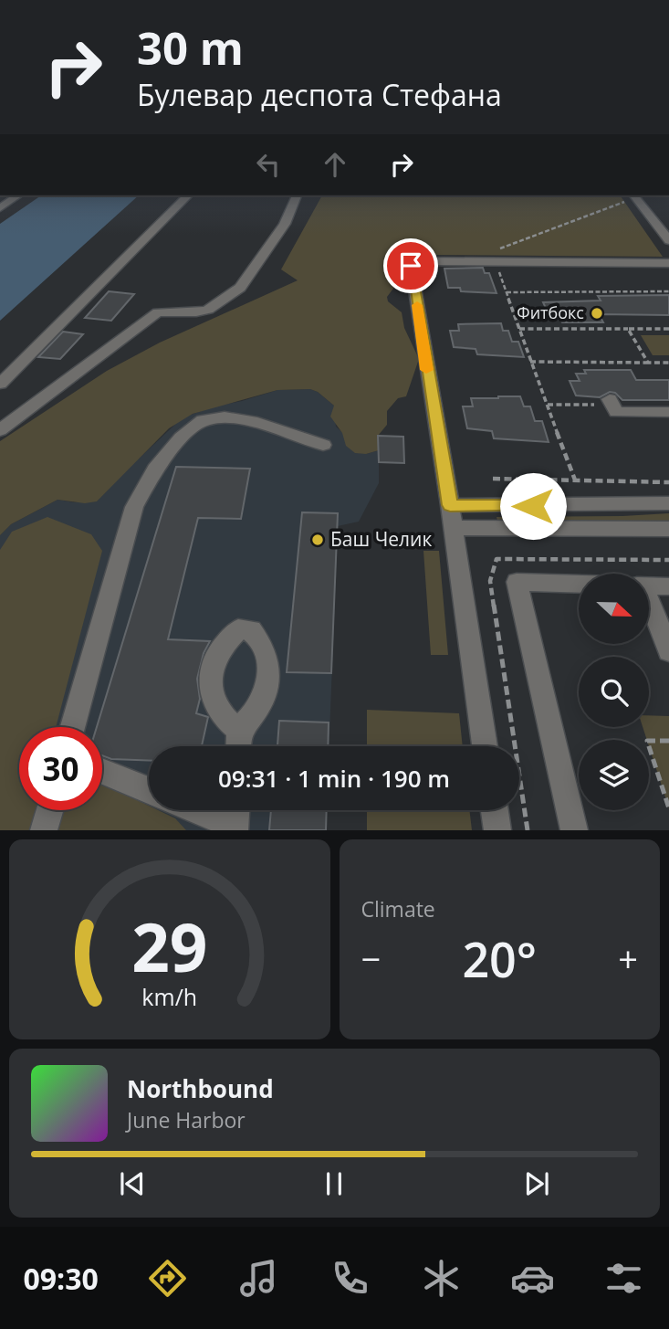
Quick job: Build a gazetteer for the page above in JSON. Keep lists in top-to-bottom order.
{
  "places": ["Фитбокс", "Баш Челик"],
  "north": "right",
  "page": {
    "turn": ["30 m", "Булевар деспота Стефана"],
    "limit": "30",
    "trip": "09:31 · 1 min · 190 m",
    "tile": "Climate",
    "heat": ["−", "20°", "+"],
    "song": ["Northbound", "June Harbor"],
    "tabs": "09:30",
    "gauge": ["29", "km/h"]
  }
}
